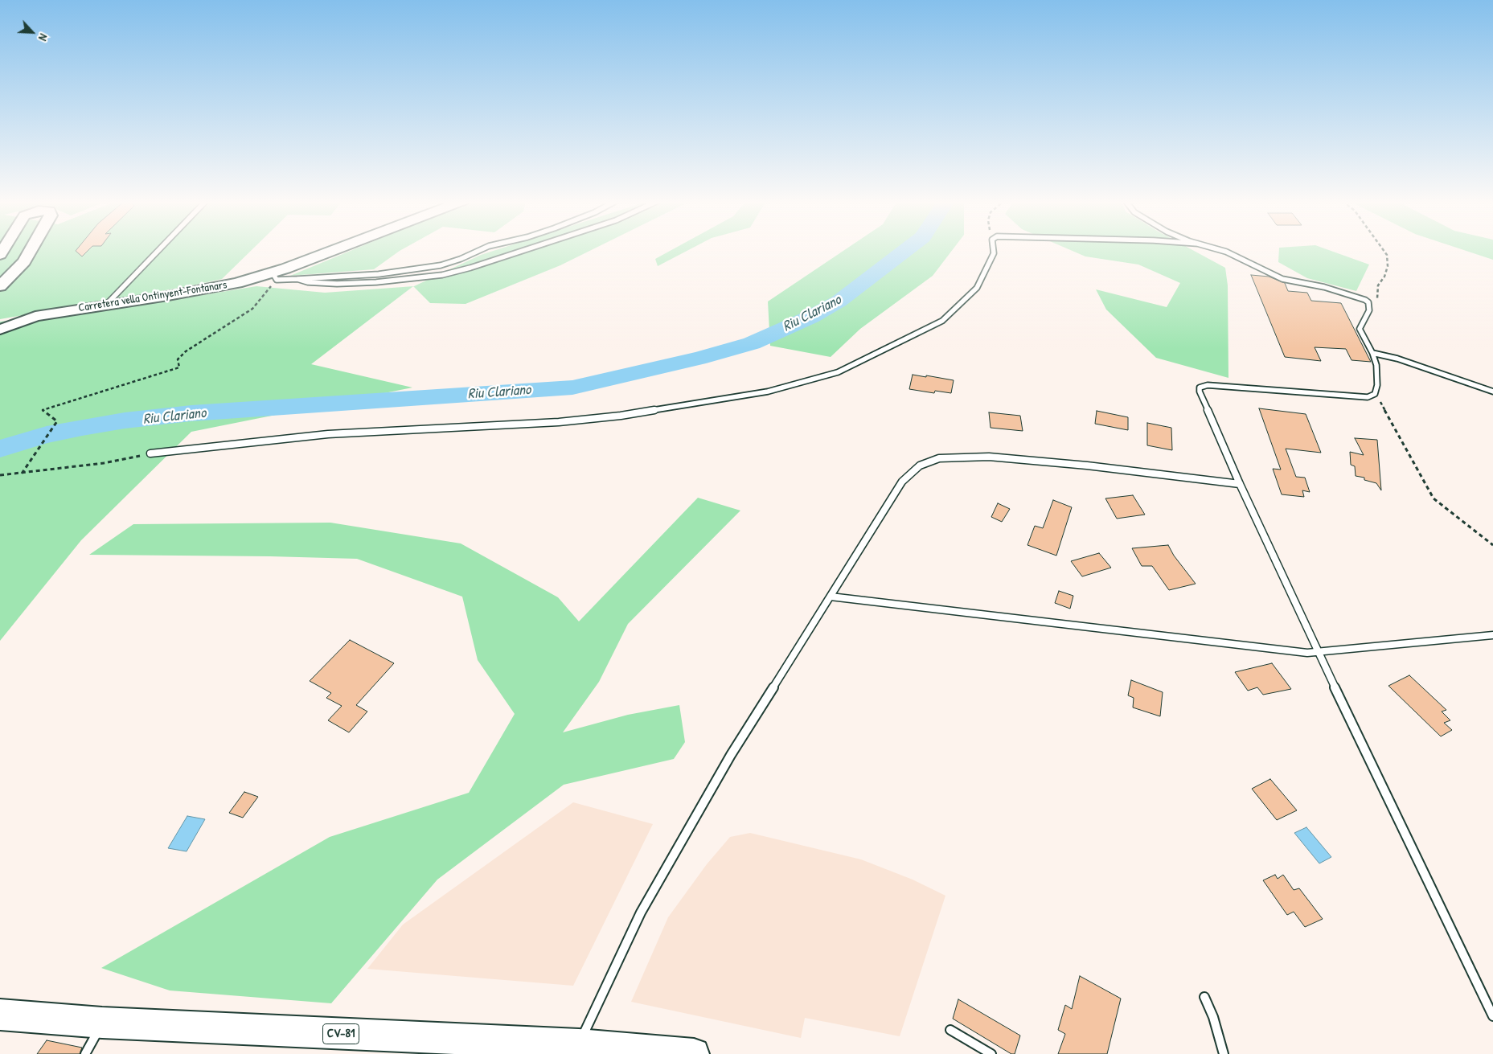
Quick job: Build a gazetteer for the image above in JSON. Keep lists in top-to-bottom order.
{
  "streets": {
    "main road": ["CV-81"],
    "street": ["Carretera vella Ontinyent-Fontanars"]
  },
  "water": ["Riu Clariano"],
  "north": "bottom right"
}
